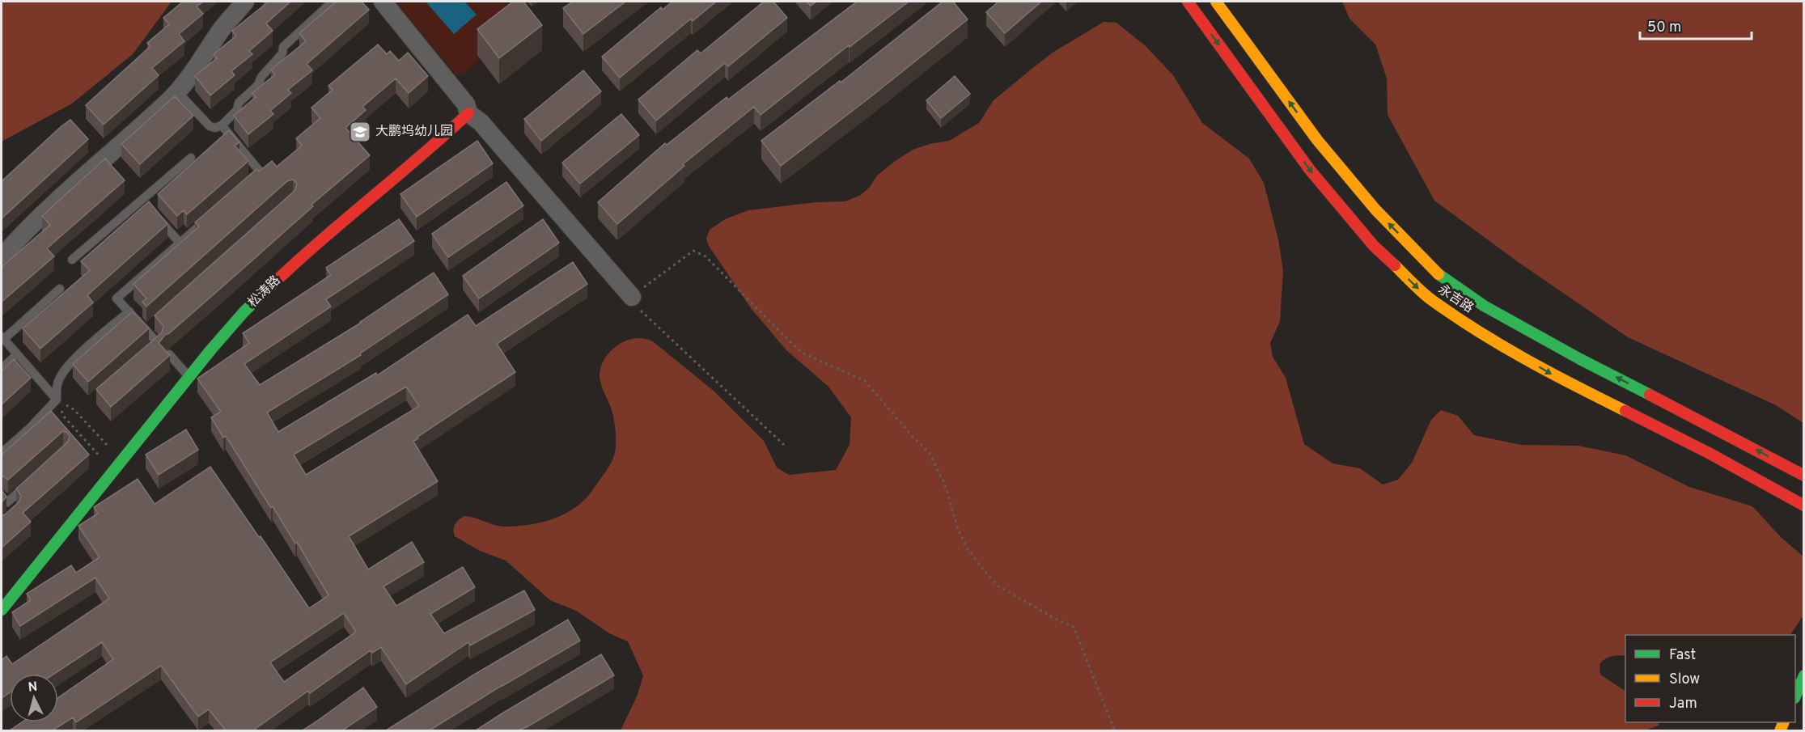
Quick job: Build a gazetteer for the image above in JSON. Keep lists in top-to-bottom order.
{
  "streets": {
    "main road": ["松涛路", "永吉路"]
  },
  "places": {
    "school or university": ["大鹏坞幼儿园"]
  },
  "legend": ["Fast", "Slow", "Jam"],
  "scale_bar": "50 m",
  "north": "top"
}
